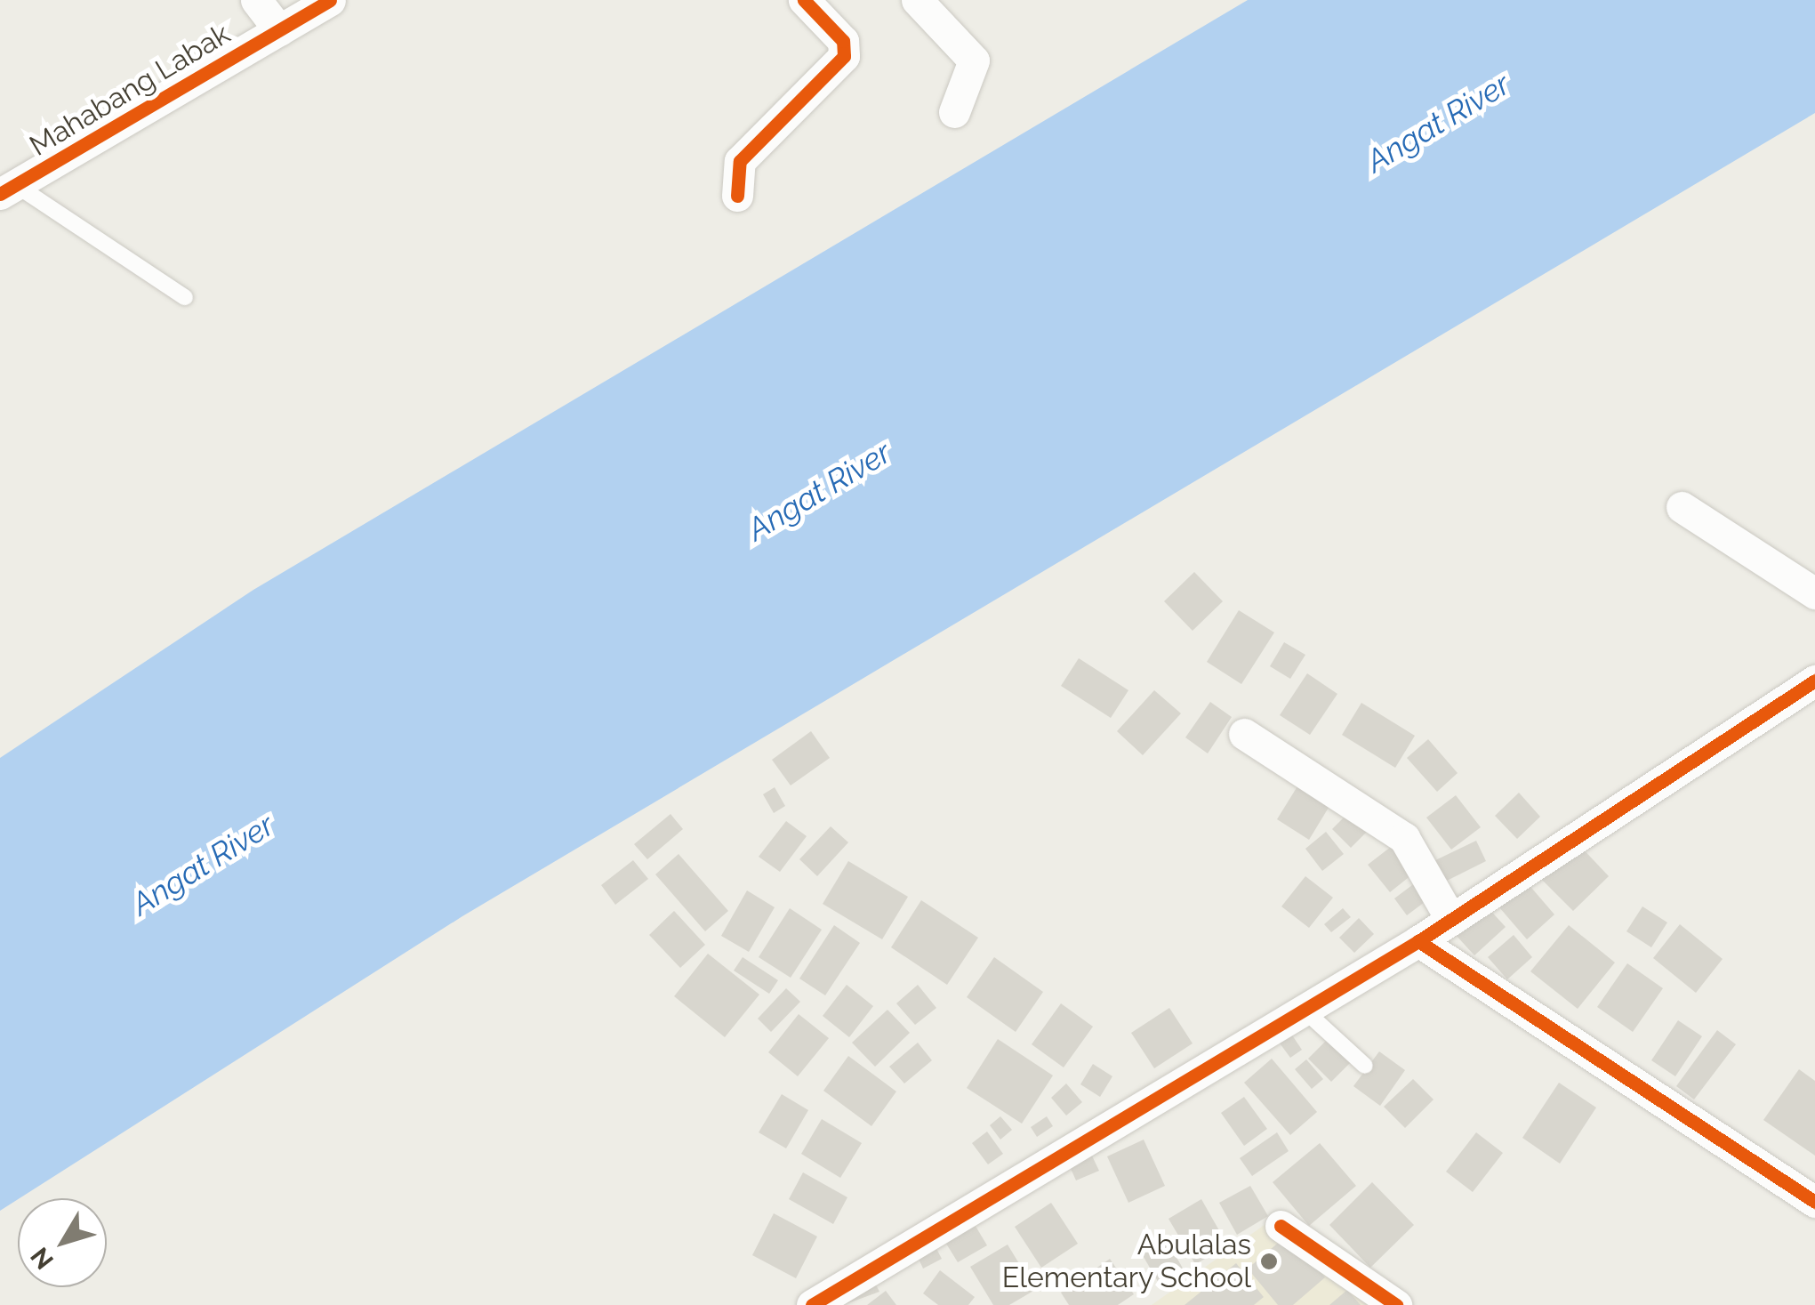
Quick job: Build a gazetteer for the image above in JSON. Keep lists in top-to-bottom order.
{
  "streets": {
    "street": ["Mahabang Labak"]
  },
  "water": ["Angat River"],
  "places": ["Abulalas Elementary School"],
  "north": "bottom left"
}
